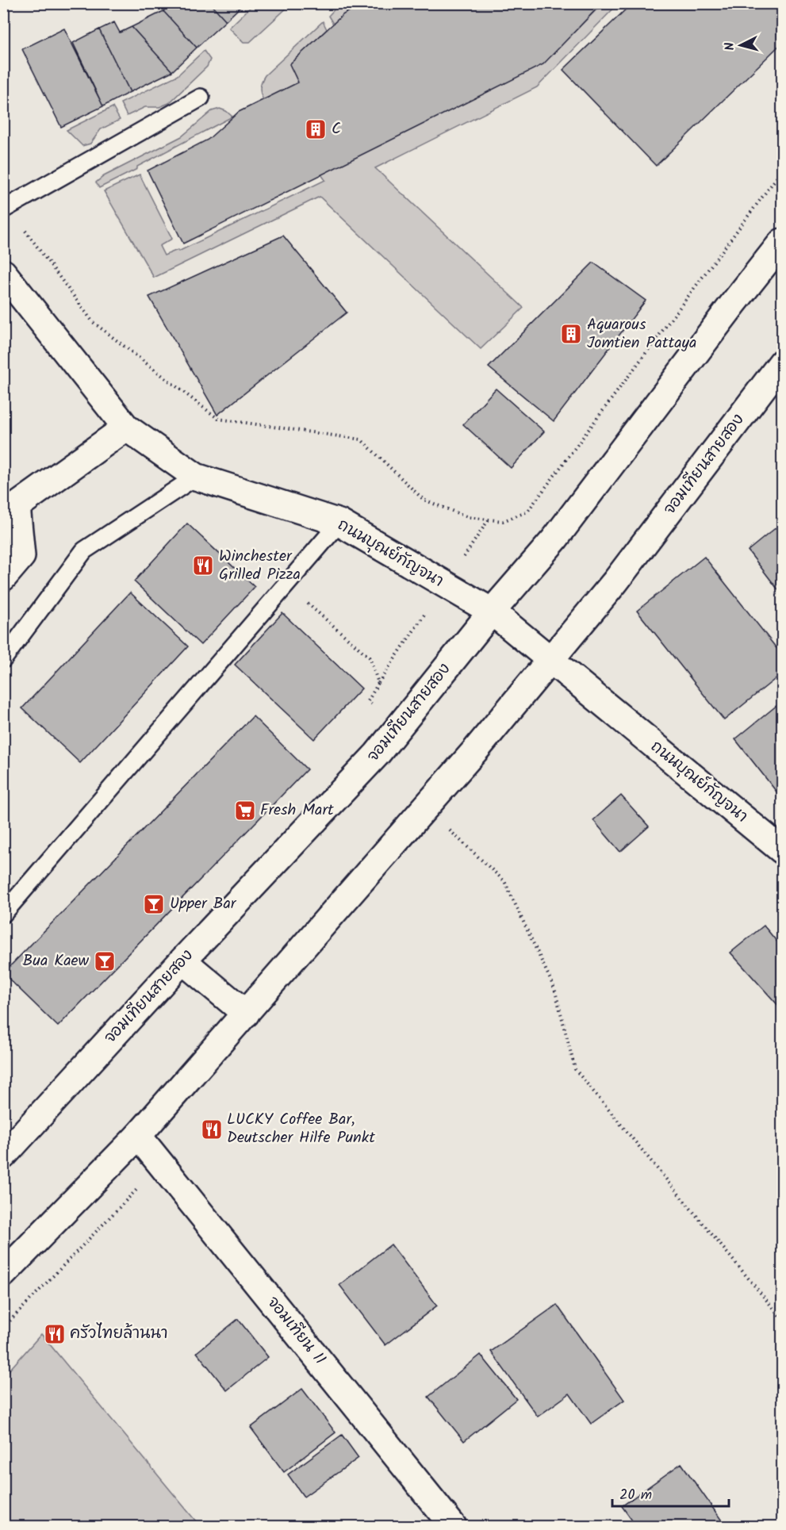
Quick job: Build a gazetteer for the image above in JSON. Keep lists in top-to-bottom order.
{
  "streets": {
    "main road": ["จอมเทียนสายสอง", "ถนนบุณย์กัญจนา", "จอมเทียน 11"]
  },
  "crossings": [
    ["จอมเทียนสายสอง", "ถนนบุณย์กัญจนา"],
    ["จอมเทียนสายสอง", "จอมเทียน 11"]
  ],
  "places": {
    "building": ["C", "Aquarous Jomtien Pattaya"],
    "restaurant": ["Winchester Grilled Pizza", "LUCKY Coffee Bar, Deutscher Hilfe Punkt", "ครัวไทยล้านนา"],
    "supermarket": ["Fresh Mart"],
    "bar": ["Upper Bar", "Bua Kaew"]
  },
  "scale_bar": "20 m",
  "north": "left"
}
